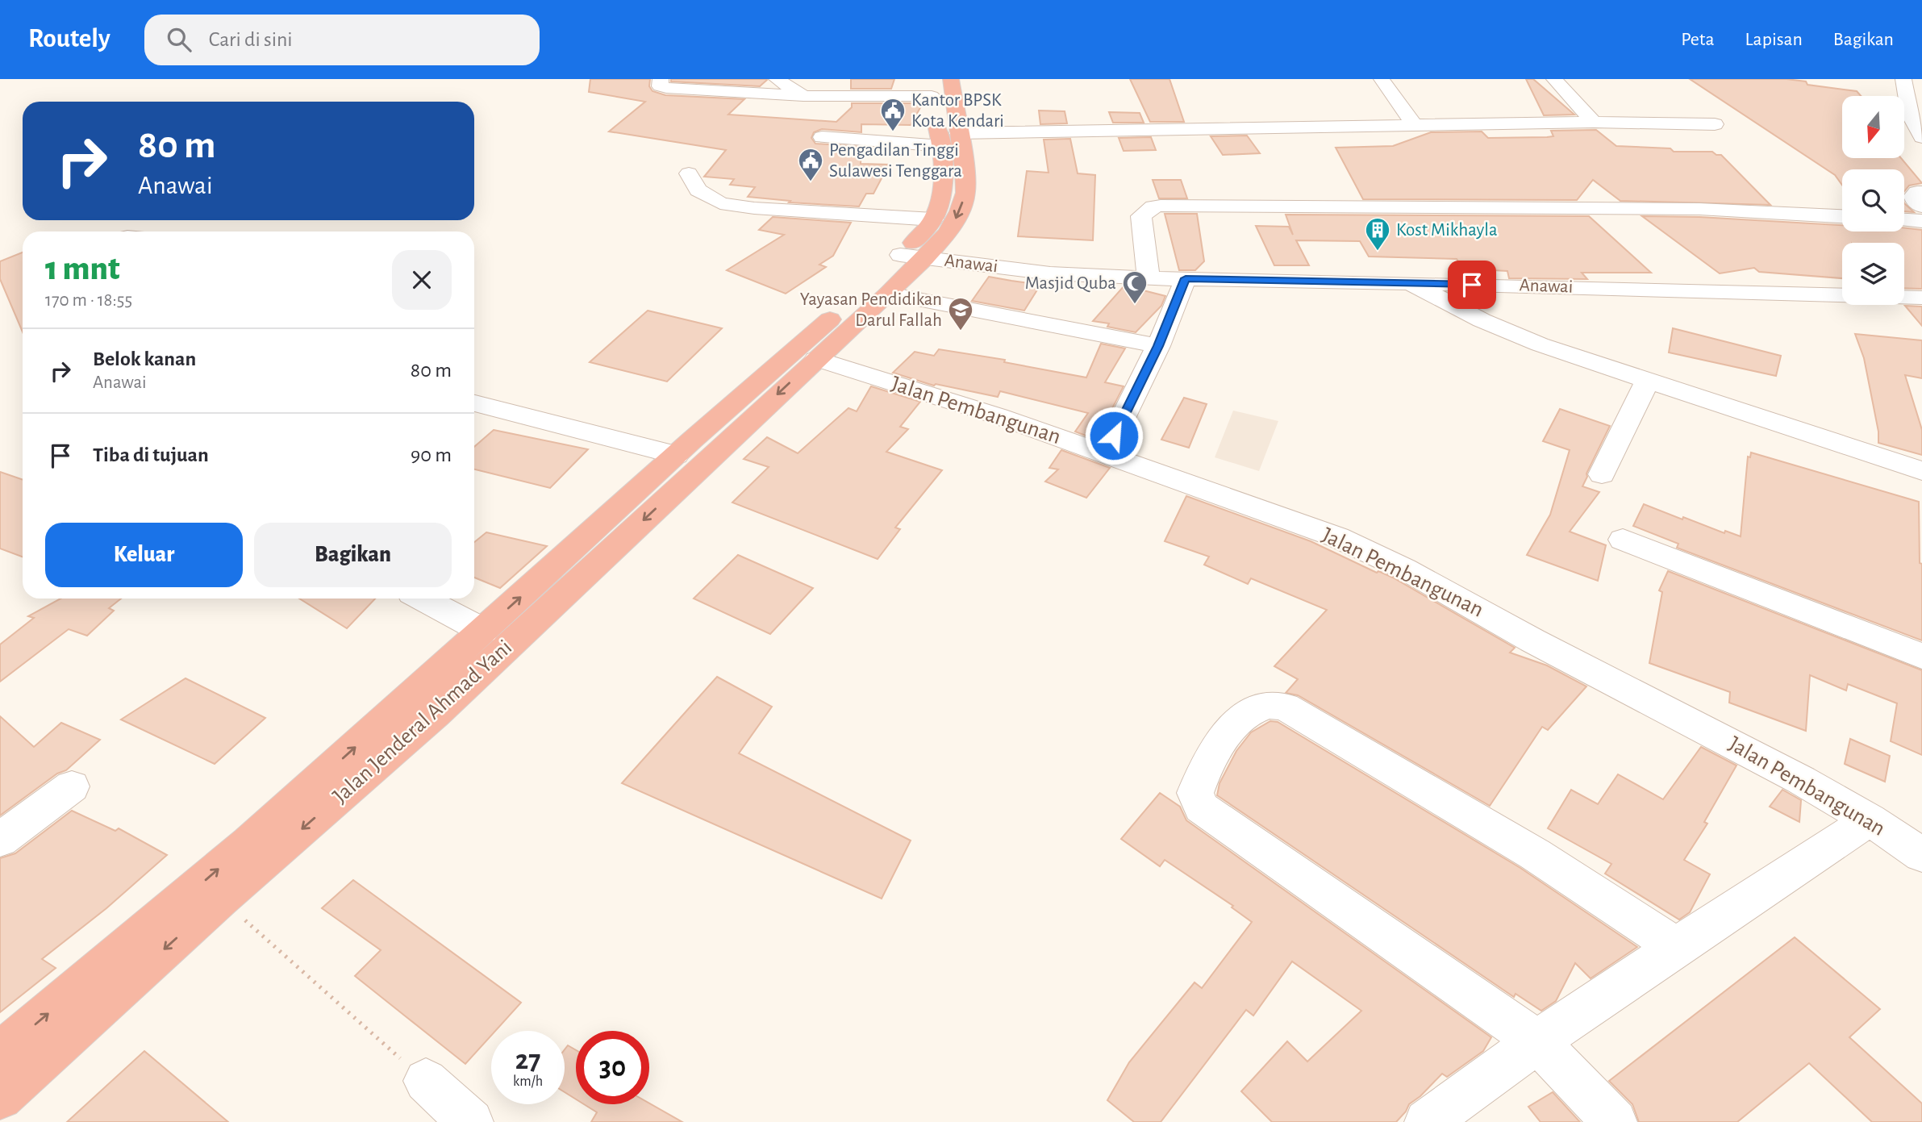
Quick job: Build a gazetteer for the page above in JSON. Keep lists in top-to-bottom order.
{
  "streets": {
    "highway": ["Jalan Jenderal Ahmad Yani"],
    "street": ["Anawai", "Jalan Pembangunan"]
  },
  "crossings": [
    ["Jalan Pembangunan", "Jalan Jenderal Ahmad Yani"]
  ],
  "places": {
    "public building": ["Kantor BPSK Kota Kendari", "Pengadilan Tinggi Sulawesi Tenggara"],
    "building": ["Kost Mikhayla"],
    "mosque": ["Masjid Quba"],
    "school or university": ["Yayasan Pendidikan Darul Fallah"]
  },
  "north": "bottom",
  "page": {
    "header": "Routely",
    "search": "Cari di sini",
    "nav": ["Peta", "Lapisan", "Bagikan"],
    "turn": ["80 m", "Anawai"],
    "heading": ["1 mnt", "170 m · 18:55"],
    "list": [
      {
        "name": "Belok kanan",
        "note": "Anawai",
        "value": "80 m"
      },
      {
        "name": "Tiba di tujuan",
        "value": "90 m"
      }
    ],
    "buttons": ["Keluar", "Bagikan"],
    "speed": "27 km/h",
    "limit": "30"
  }
}
